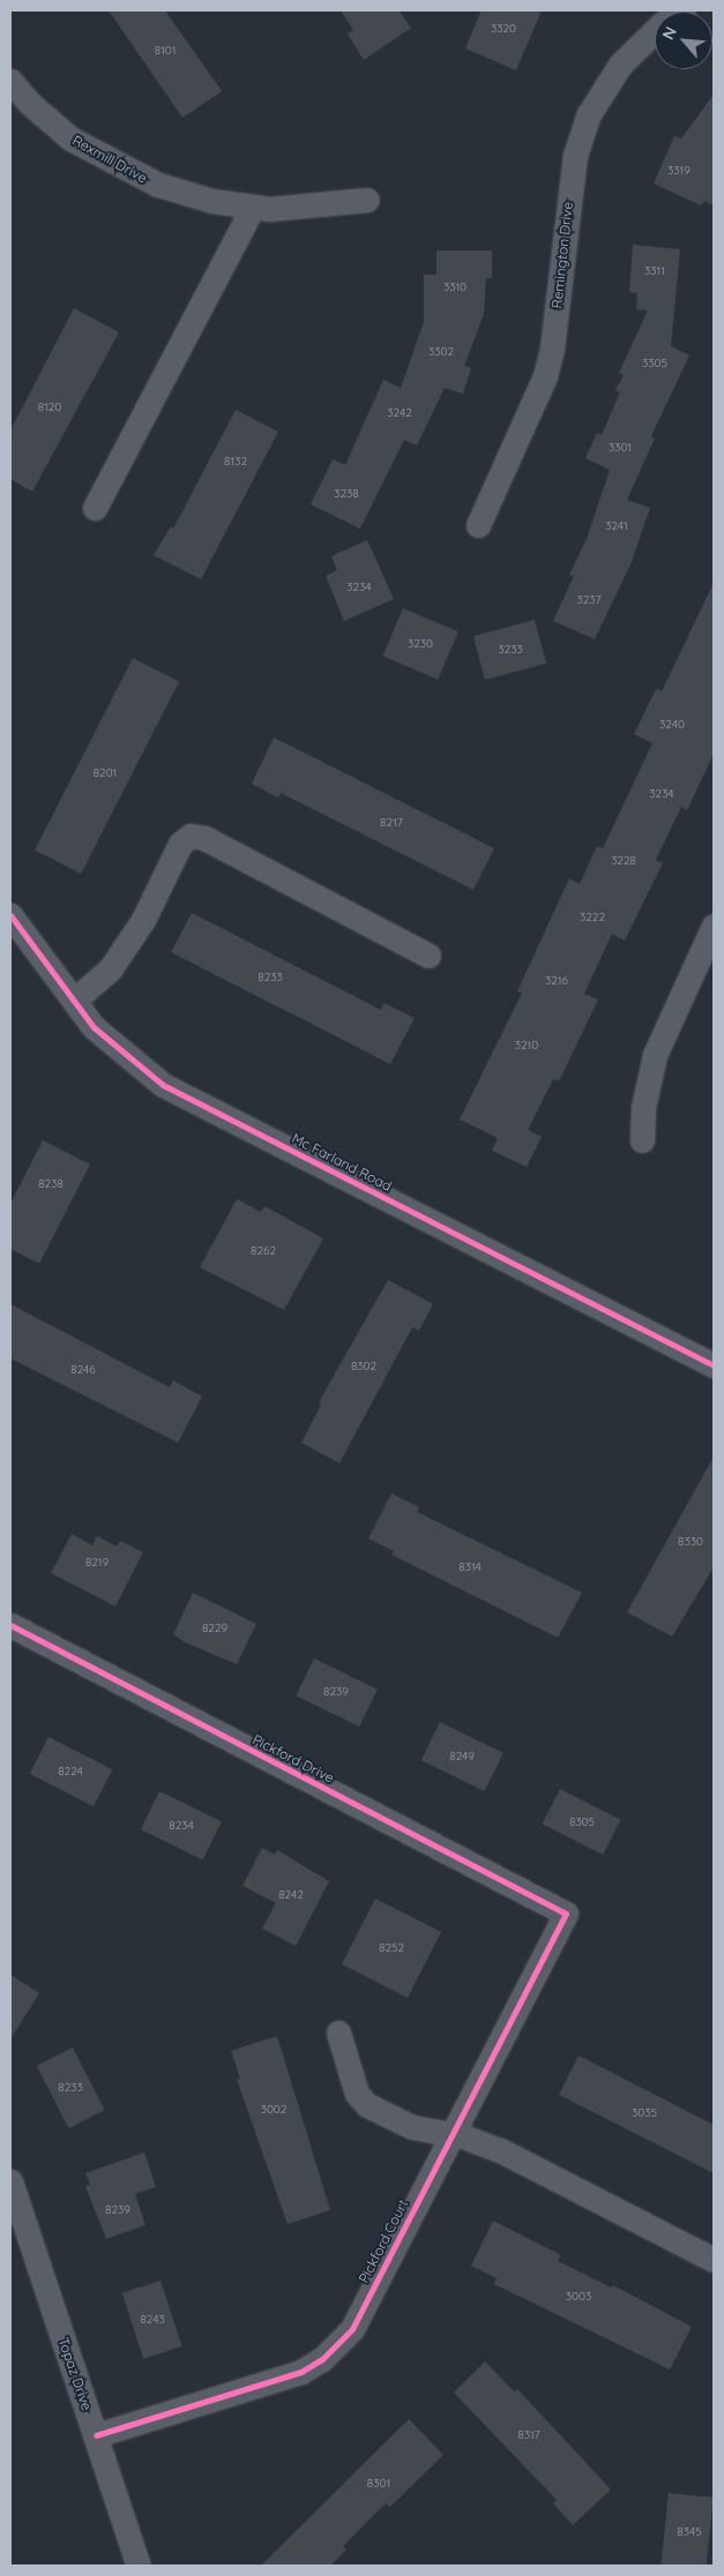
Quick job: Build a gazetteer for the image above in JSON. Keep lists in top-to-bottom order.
{
  "streets": {
    "street": [
      "Rexmill Drive",
      "Remington Drive",
      "Mc Farland Road",
      "Pickford Drive",
      "Pickford Court",
      "Topaz Drive"
    ]
  },
  "crossings": [
    ["Pickford Drive", "Pickford Court"],
    ["Pickford Court", "Topaz Drive"]
  ],
  "house_numbers": [
    "3320",
    "8101",
    "3319",
    "3311",
    "3310",
    "3302",
    "3305",
    "8120",
    "3242",
    "3301",
    "8132",
    "3238",
    "3241",
    "3234",
    "3237",
    "3230",
    "3233",
    "3240",
    "8201",
    "3234",
    "8217",
    "3228",
    "3222",
    "8233",
    "3216",
    "3210",
    "8238",
    "8262",
    "8302",
    "8246",
    "8330",
    "8219",
    "8314",
    "8229",
    "8239",
    "8249",
    "8224",
    "8305",
    "8234",
    "8242",
    "8252",
    "8233",
    "3002",
    "3035",
    "8239",
    "3003",
    "8243",
    "8317",
    "8301",
    "8345"
  ],
  "north": "top left"
}
